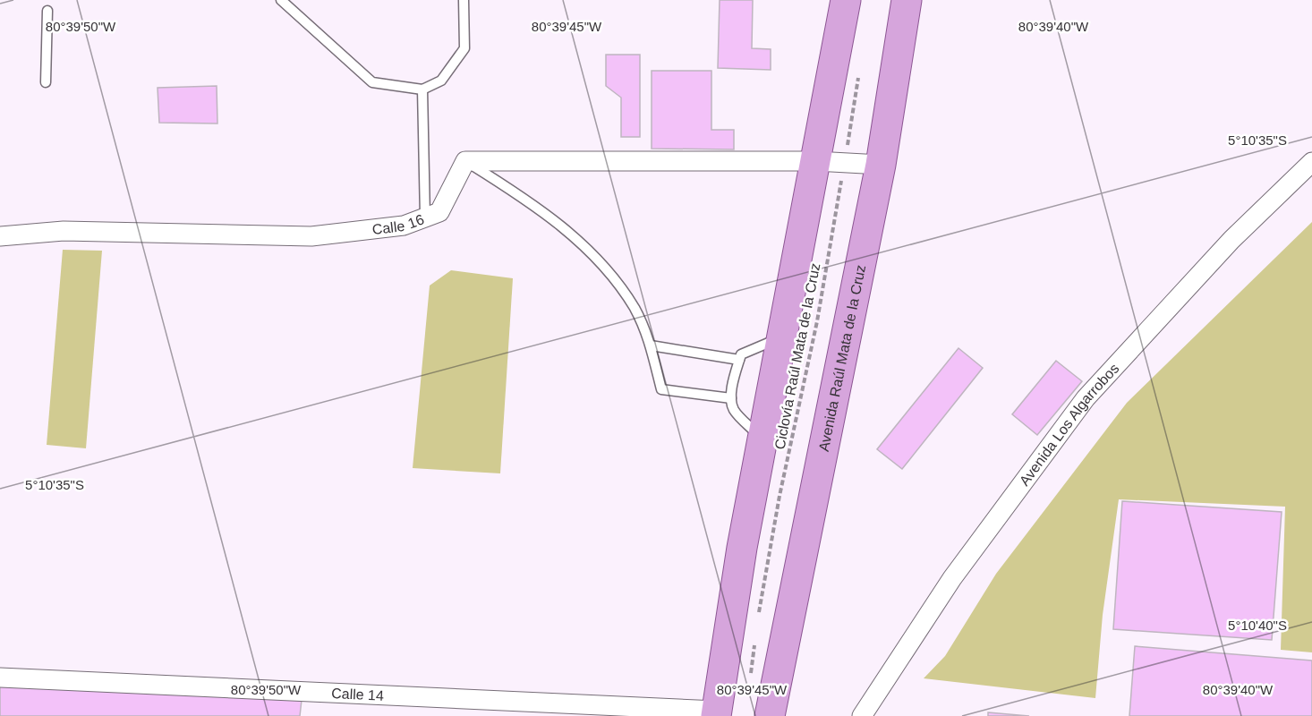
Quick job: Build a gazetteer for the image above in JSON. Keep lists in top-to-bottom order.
{
  "streets": {
    "main road": ["Avenida Raúl Mata de la Cruz"],
    "street": ["Calle 16", "Avenida Los Algarrobos", "Calle 14"],
    "path": ["Ciclovía Raúl Mata de la Cruz"]
  },
  "coordinates": [
    "80°39'50\"W",
    "80°39'45\"W",
    "80°39'40\"W",
    "5°10'35\"S",
    "5°10'40\"S"
  ]
}
